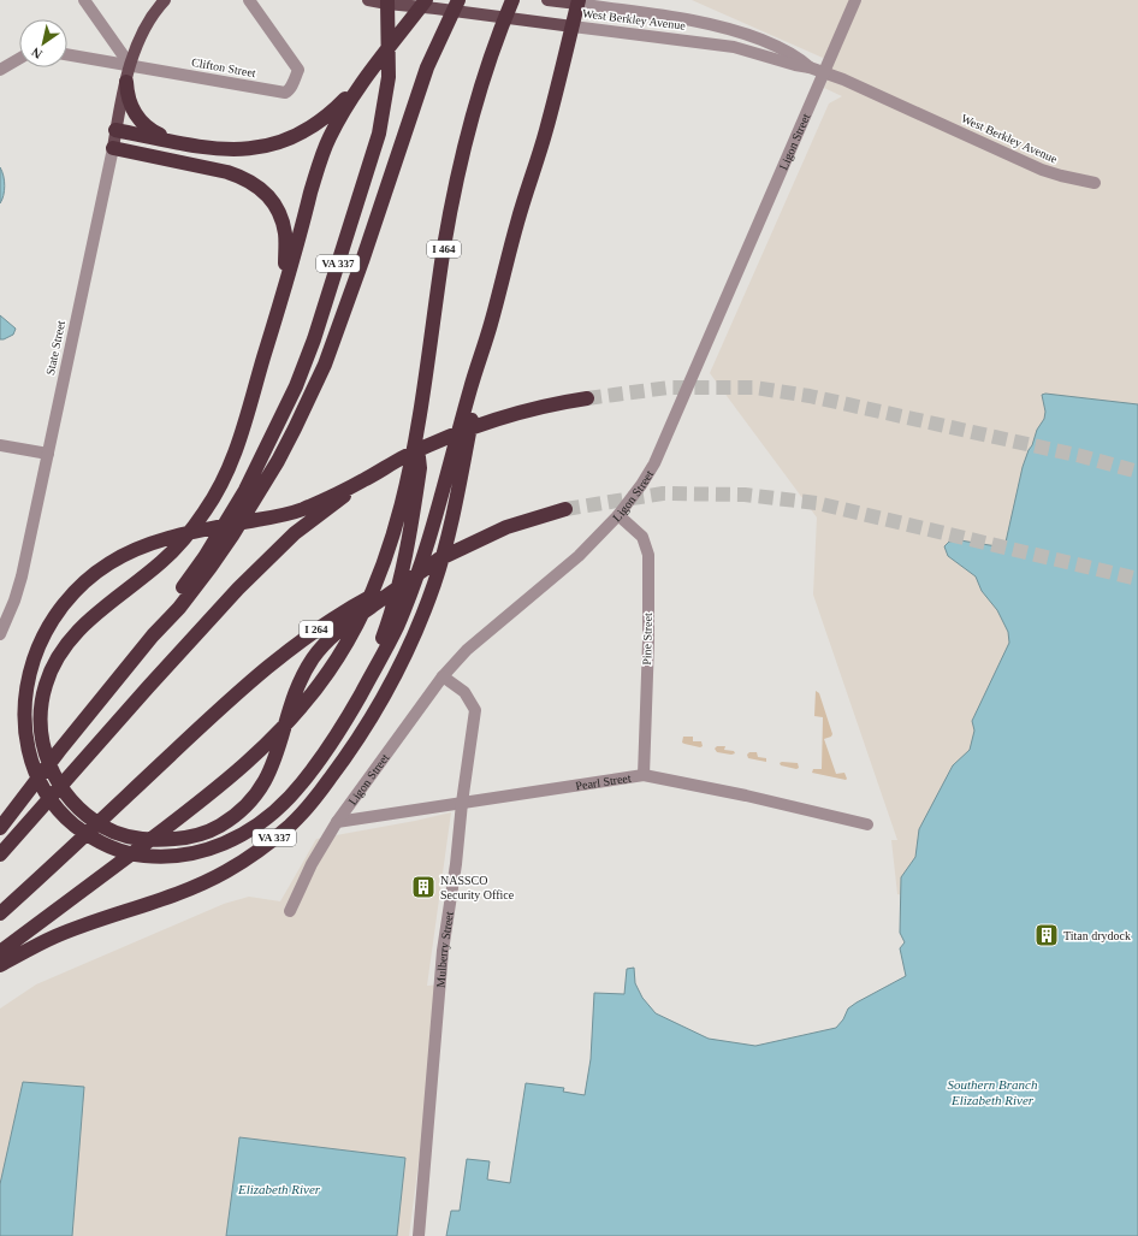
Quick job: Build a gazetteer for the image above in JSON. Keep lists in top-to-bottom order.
{
  "streets": {
    "highway": ["I 464", "VA 337", "I 264"],
    "main road": ["West Berkley Avenue", "State Street"],
    "street": [
      "Clifton Street",
      "Ligon Street",
      "Pine Street",
      "Pearl Street",
      "Mulberry Street"
    ]
  },
  "crossings": [
    ["West Berkley Avenue", "Ligon Street"],
    ["West Berkley Avenue", "VA 337"],
    ["Clifton Street", "State Street"],
    ["Ligon Street", "Pine Street"],
    ["Ligon Street", "Pearl Street"],
    ["Ligon Street", "Mulberry Street"],
    ["Pine Street", "Pearl Street"],
    ["Pearl Street", "Mulberry Street"]
  ],
  "water": ["Southern Branch Elizabeth River", "Elizabeth River"],
  "places": {
    "building": ["NASSCO Security Office", "Titan drydock"]
  },
  "north": "bottom left"
}
